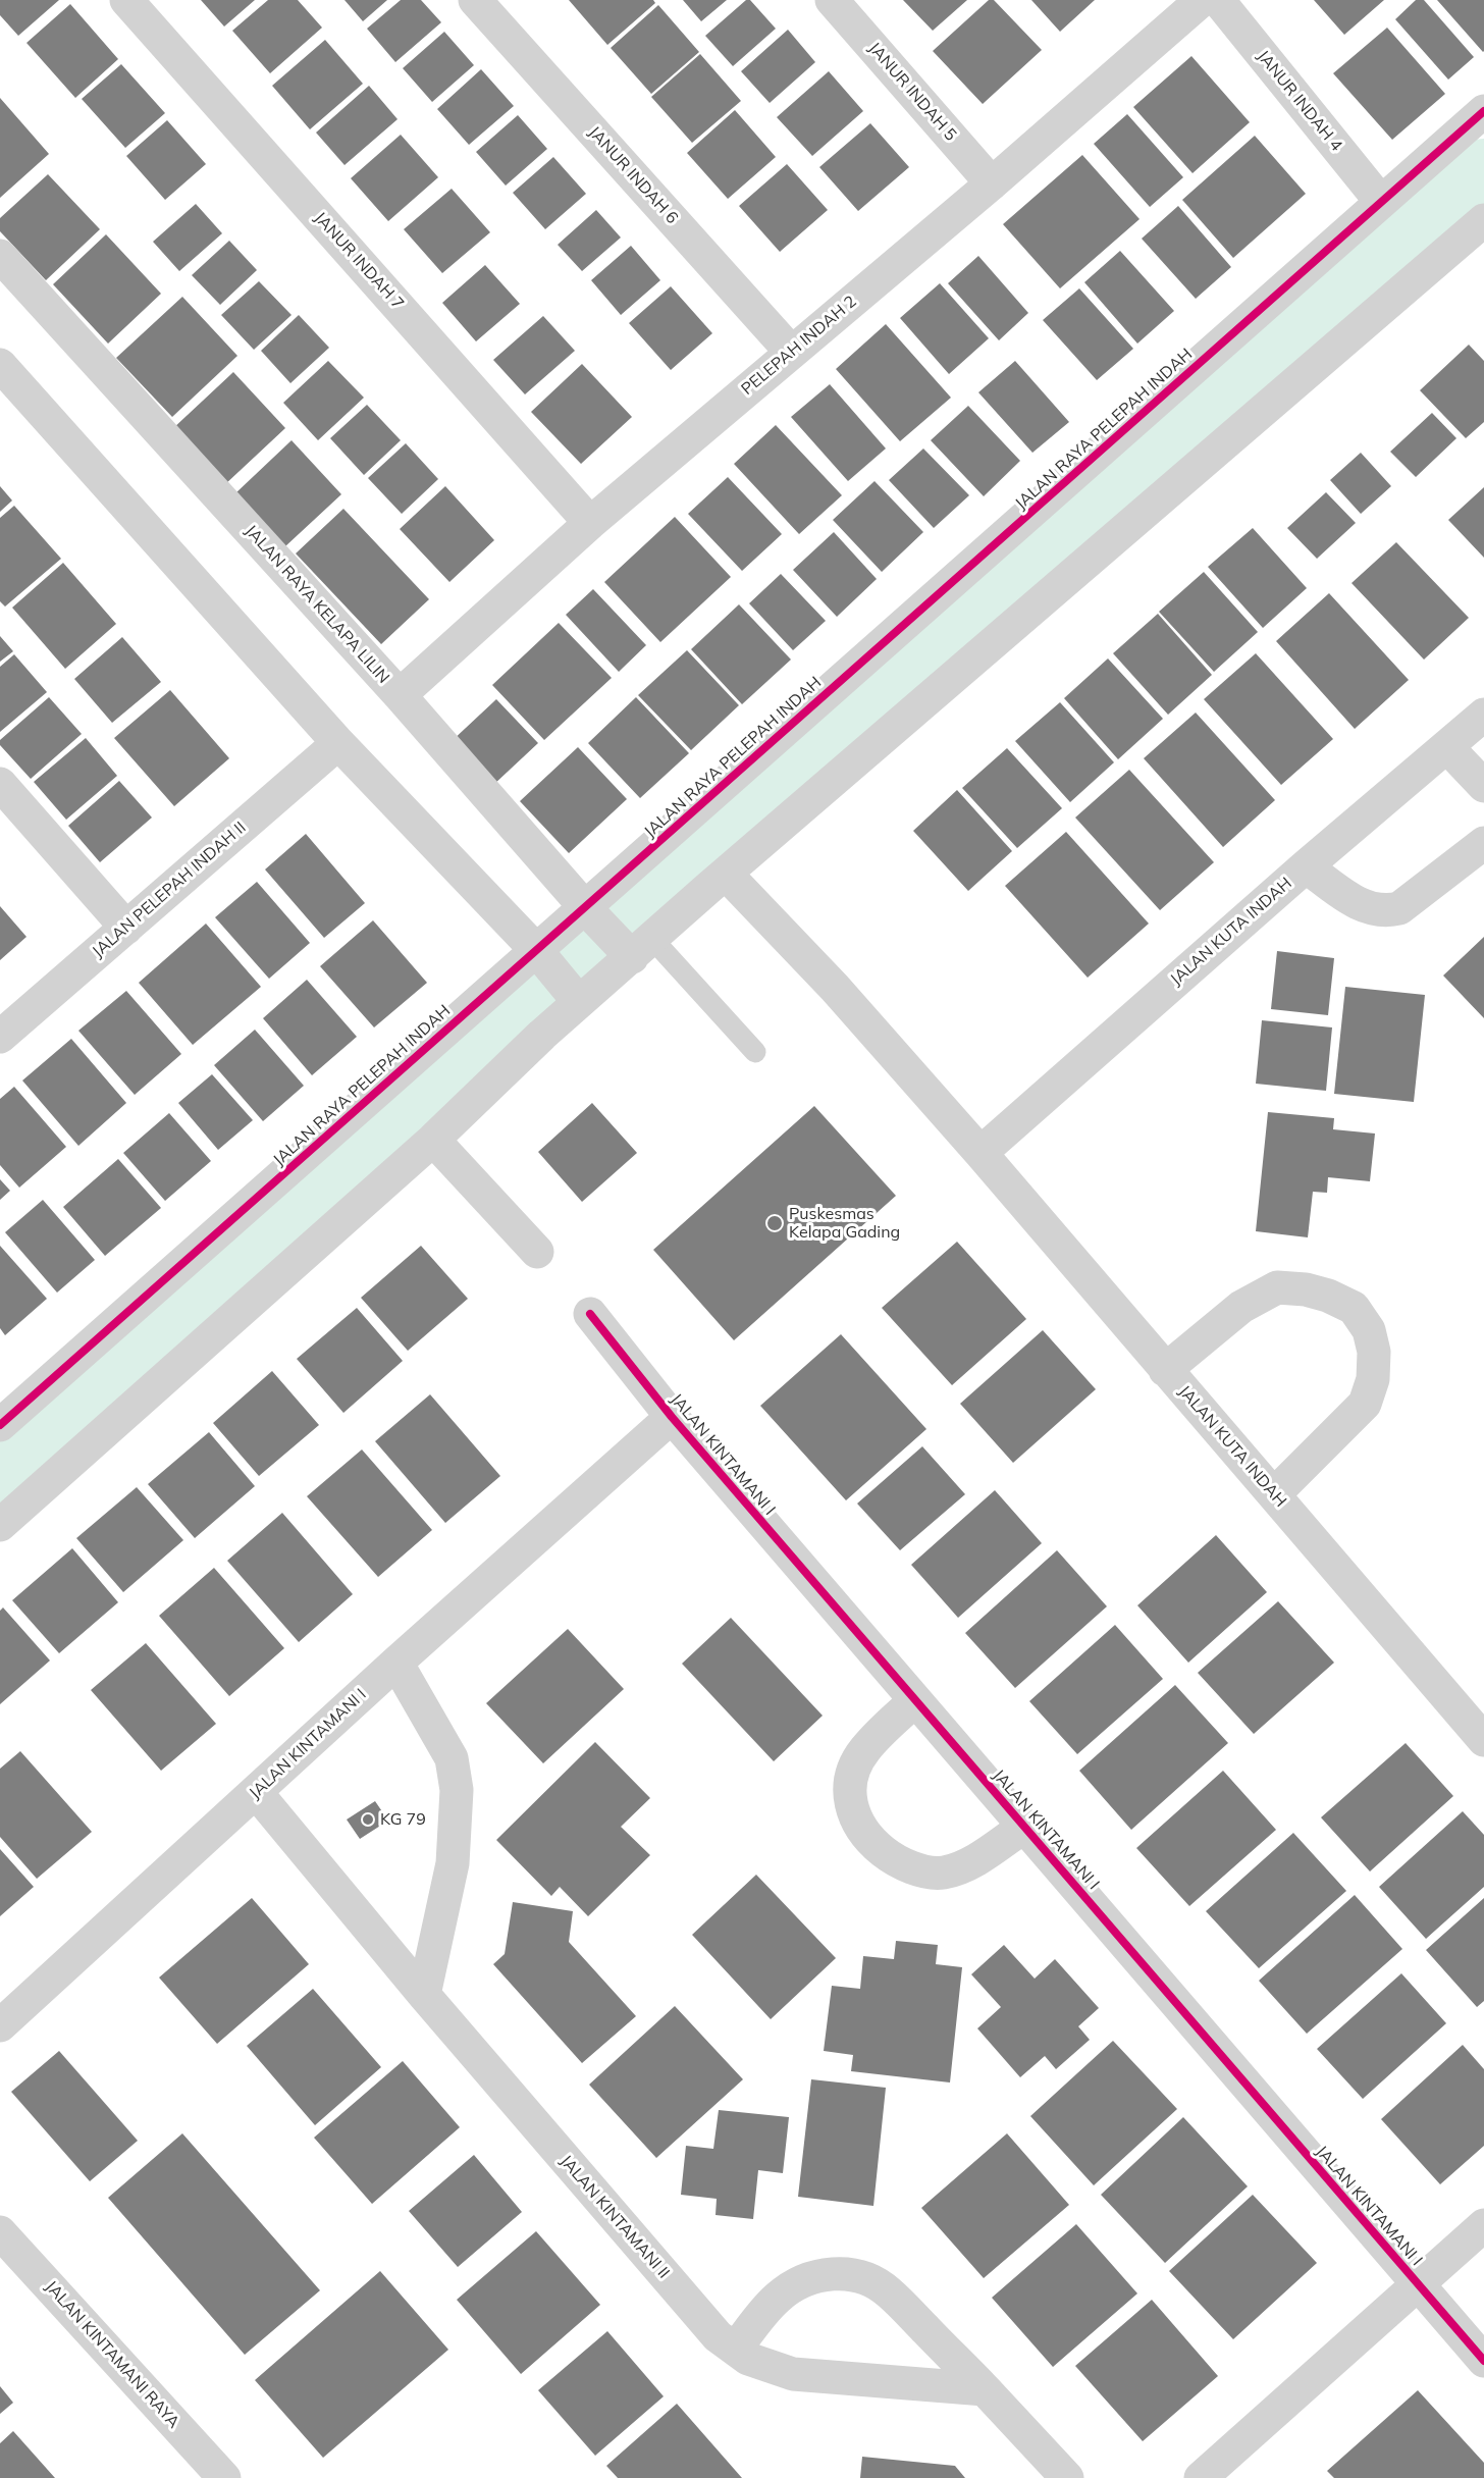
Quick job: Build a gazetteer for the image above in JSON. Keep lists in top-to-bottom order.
{
  "streets": {
    "street": [
      "JANUR INDAH 5",
      "JANUR INDAH 4",
      "JANUR INDAH 6",
      "JANUR INDAH 7",
      "PELEPAH INDAH 2",
      "JALAN RAYA PELEPAH INDAH",
      "JALAN RAYA KELAPA LILIN",
      "JALAN PELEPAH INDAH II",
      "JALAN KUTA INDAH",
      "JALAN KINTAMANI I",
      "JALAN KINTAMANI II",
      "JALAN KINTAMANI RAYA"
    ]
  },
  "crossings": [
    ["JANUR INDAH 5", "PELEPAH INDAH 2"],
    ["JANUR INDAH 4", "JALAN RAYA PELEPAH INDAH"],
    ["JANUR INDAH 6", "PELEPAH INDAH 2"],
    ["JANUR INDAH 7", "PELEPAH INDAH 2"],
    ["PELEPAH INDAH 2", "JALAN RAYA KELAPA LILIN"],
    ["JALAN RAYA PELEPAH INDAH", "JALAN RAYA KELAPA LILIN"],
    ["JALAN KINTAMANI I", "JALAN KINTAMANI II"]
  ],
  "places": ["Puskesmas Kelapa Gading", "KG 79"]
}
